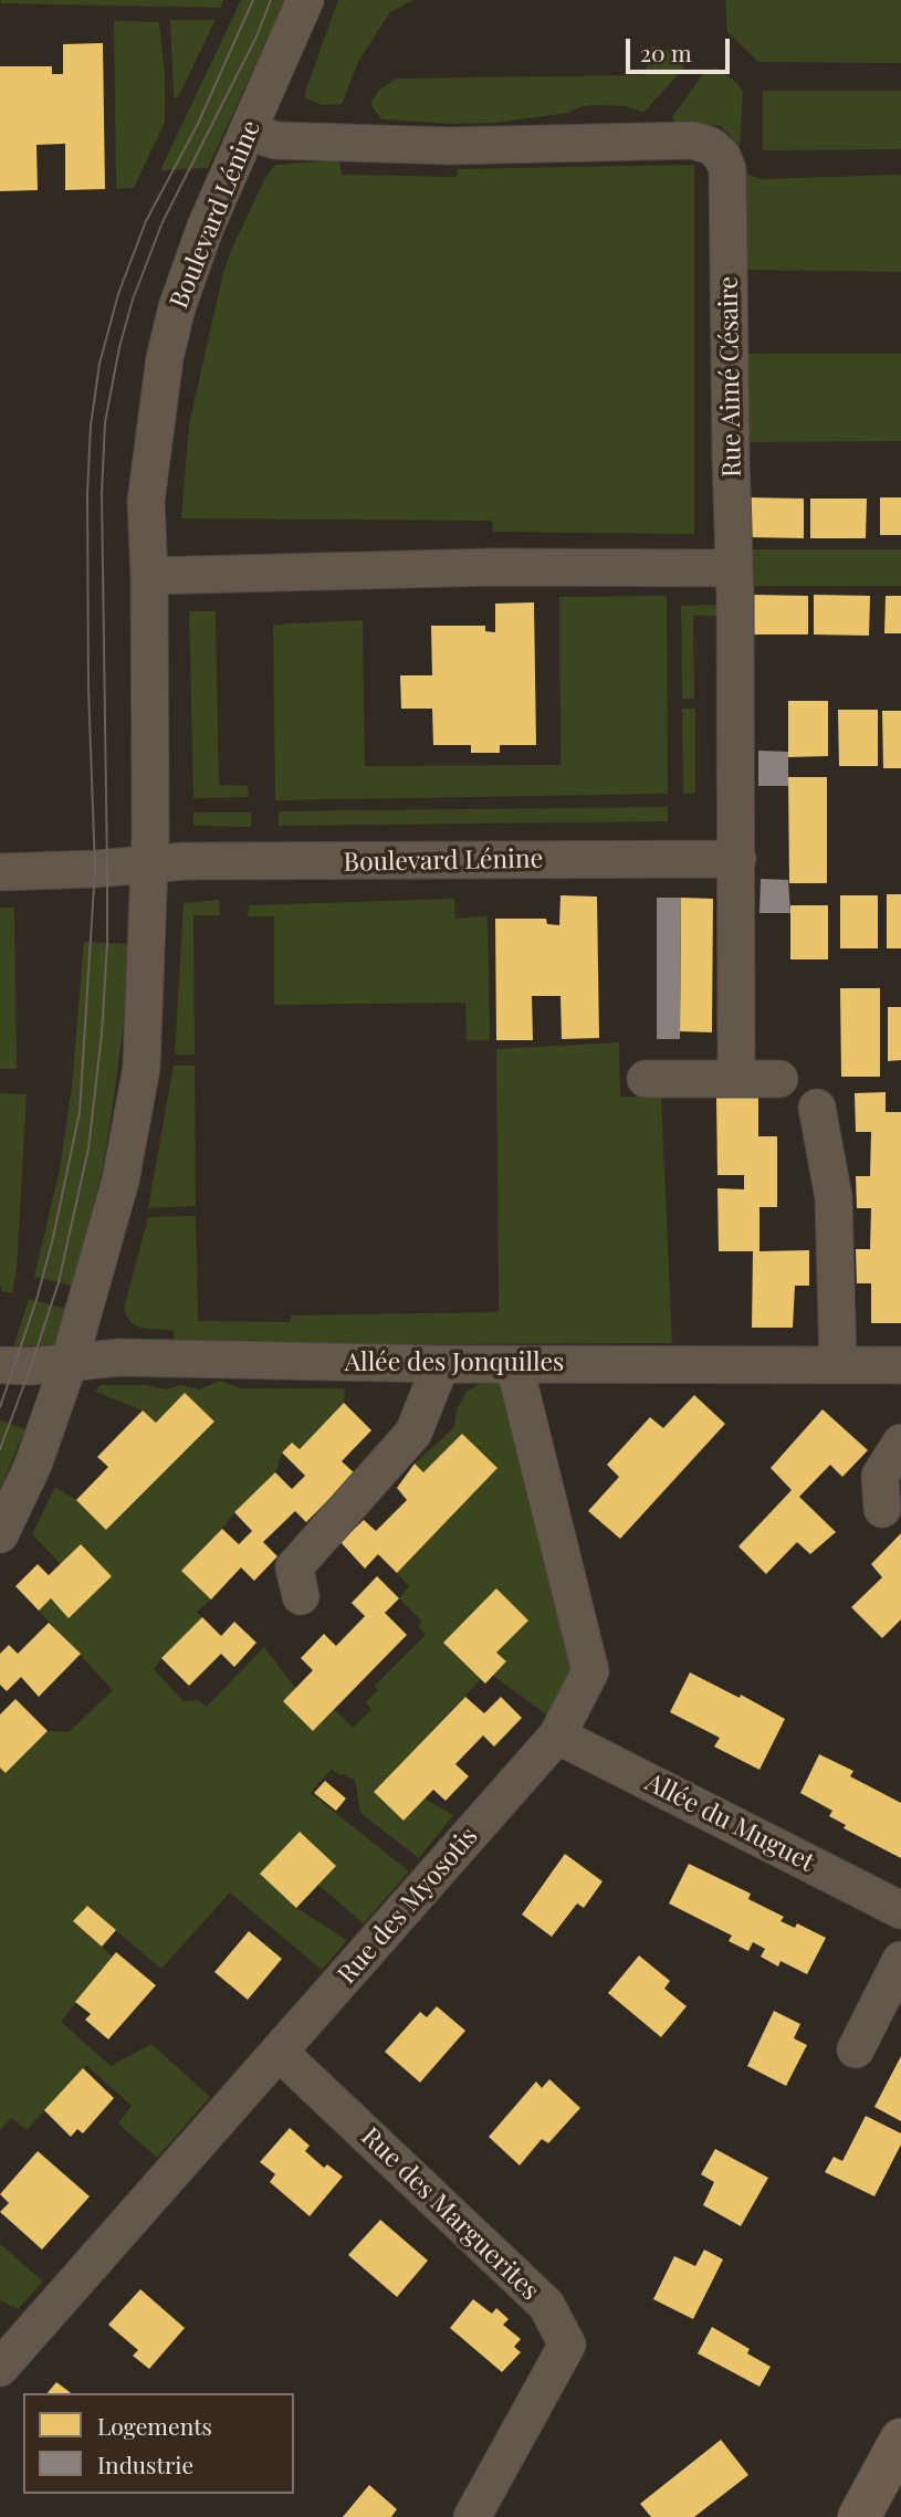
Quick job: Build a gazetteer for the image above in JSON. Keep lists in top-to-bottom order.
{
  "streets": {
    "street": [
      "Boulevard Lénine",
      "Rue Aimé Césaire",
      "Allée des Jonquilles",
      "Allée du Muguet",
      "Rue des Myosotis",
      "Rue des Marguerites"
    ]
  },
  "crossings": [
    ["Boulevard Lénine", "Rue Aimé Césaire"],
    ["Boulevard Lénine", "Allée des Jonquilles"],
    ["Allée des Jonquilles", "Rue des Myosotis"],
    ["Allée du Muguet", "Rue des Myosotis"],
    ["Rue des Myosotis", "Rue des Marguerites"]
  ],
  "legend": ["Logements", "Industrie"],
  "scale_bar": "20 m"
}
